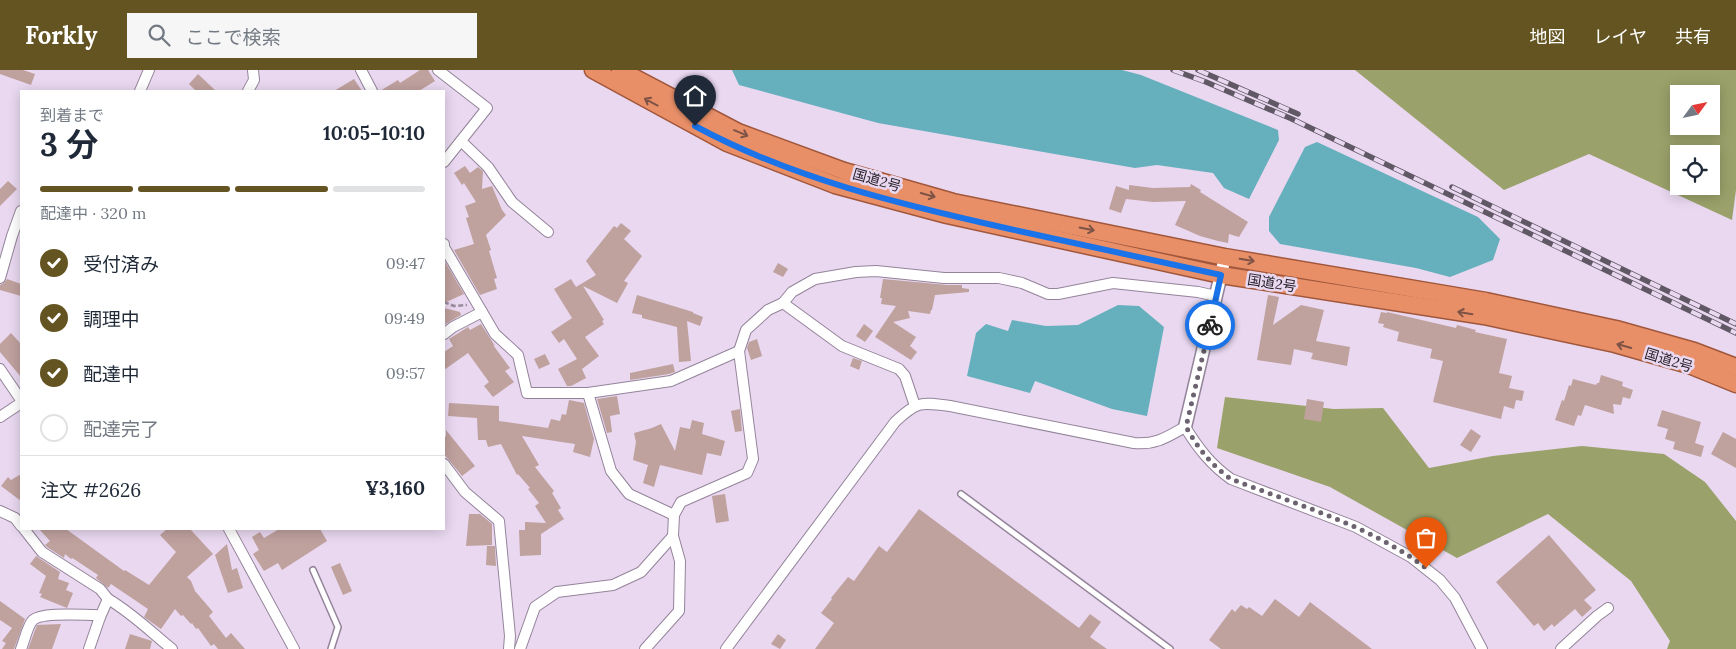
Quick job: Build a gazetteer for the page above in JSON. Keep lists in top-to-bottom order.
{
  "streets": {
    "highway": ["国道2号"]
  },
  "north": "top right",
  "page": {
    "header": "Forkly",
    "search": "ここで検索",
    "nav": ["地図", "レイヤ", "共有"],
    "heading": ["3 分", "到着まで", "10:05–10:10"],
    "panel": ["注文 #2626", "¥3,160"],
    "bar": "配達中 · 320 m",
    "list": [
      ["受付済み", "09:47"],
      ["調理中", "09:49"],
      ["配達中", "09:57"],
      "配達完了"
    ]
  }
}
